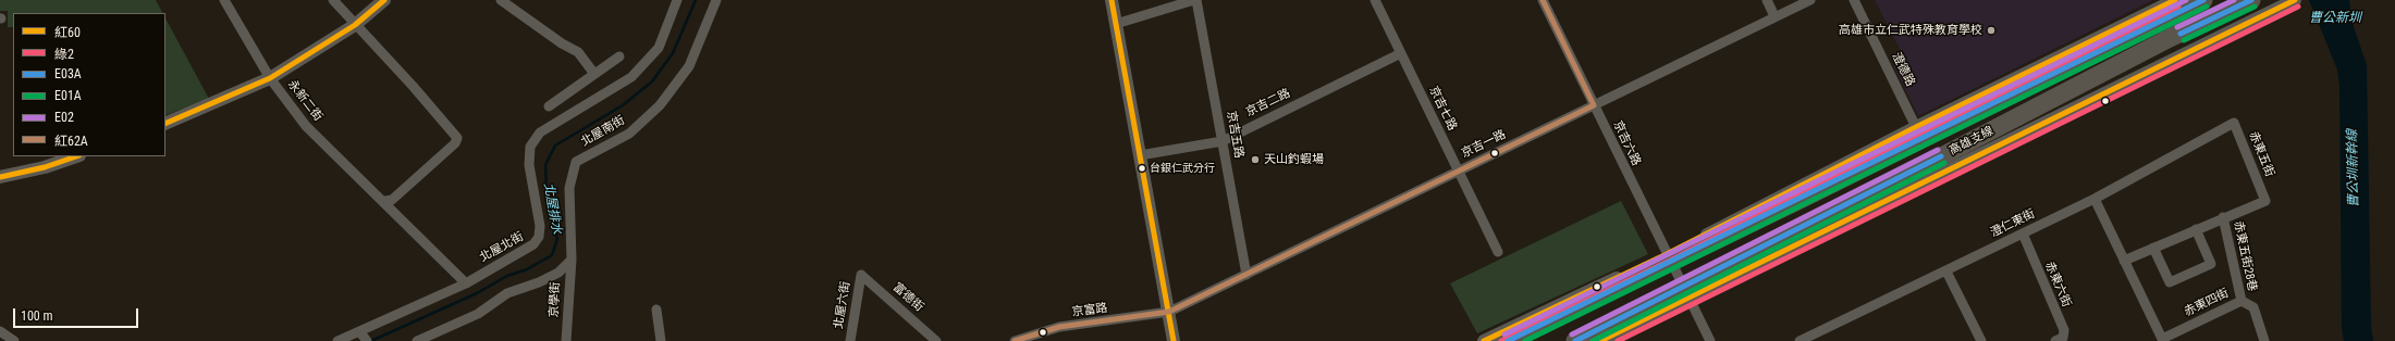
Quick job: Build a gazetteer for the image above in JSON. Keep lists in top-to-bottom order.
{
  "streets": {
    "highway": ["高雄支線"],
    "street": [
      "澄德路",
      "永新二街",
      "京吉二路",
      "京吉七路",
      "北屋南街",
      "京吉五路",
      "京吉六路",
      "京吉一路",
      "赤東五街",
      "澄仁東街",
      "北屋北街",
      "赤東五街28巷",
      "赤東六街",
      "富德街",
      "京學街",
      "赤東四街",
      "北屋六街",
      "京富路"
    ]
  },
  "crossings": [
    ["永新二街", "北屋北街"],
    ["京吉二路", "京吉七路"],
    ["京吉二路", "京吉五路"],
    ["京吉七路", "京吉一路"],
    ["北屋南街", "京學街"],
    ["京吉五路", "京吉一路"],
    ["京吉六路", "京吉一路"],
    ["京吉一路", "京富路"],
    ["赤東五街", "澄仁東街"],
    ["赤東五街", "赤東五街28巷"],
    ["澄仁東街", "赤東六街"],
    ["赤東五街28巷", "赤東四街"],
    ["富德街", "北屋六街"]
  ],
  "water": ["曹公新圳", "曹公圳新幹線", "北屋排水"],
  "places": ["高雄市立仁武特殊教育學校", "天山釣蝦場", "台銀仁武分行"],
  "lines": [
    "transit line 紅60",
    "transit line E03A",
    "transit line E02",
    "transit line 紅62A",
    "transit line 綠2",
    "transit line E01A"
  ],
  "legend": [
    "紅60",
    "綠2",
    "E03A",
    "E01A",
    "E02",
    "紅62A"
  ],
  "scale_bar": "100 m"
}
